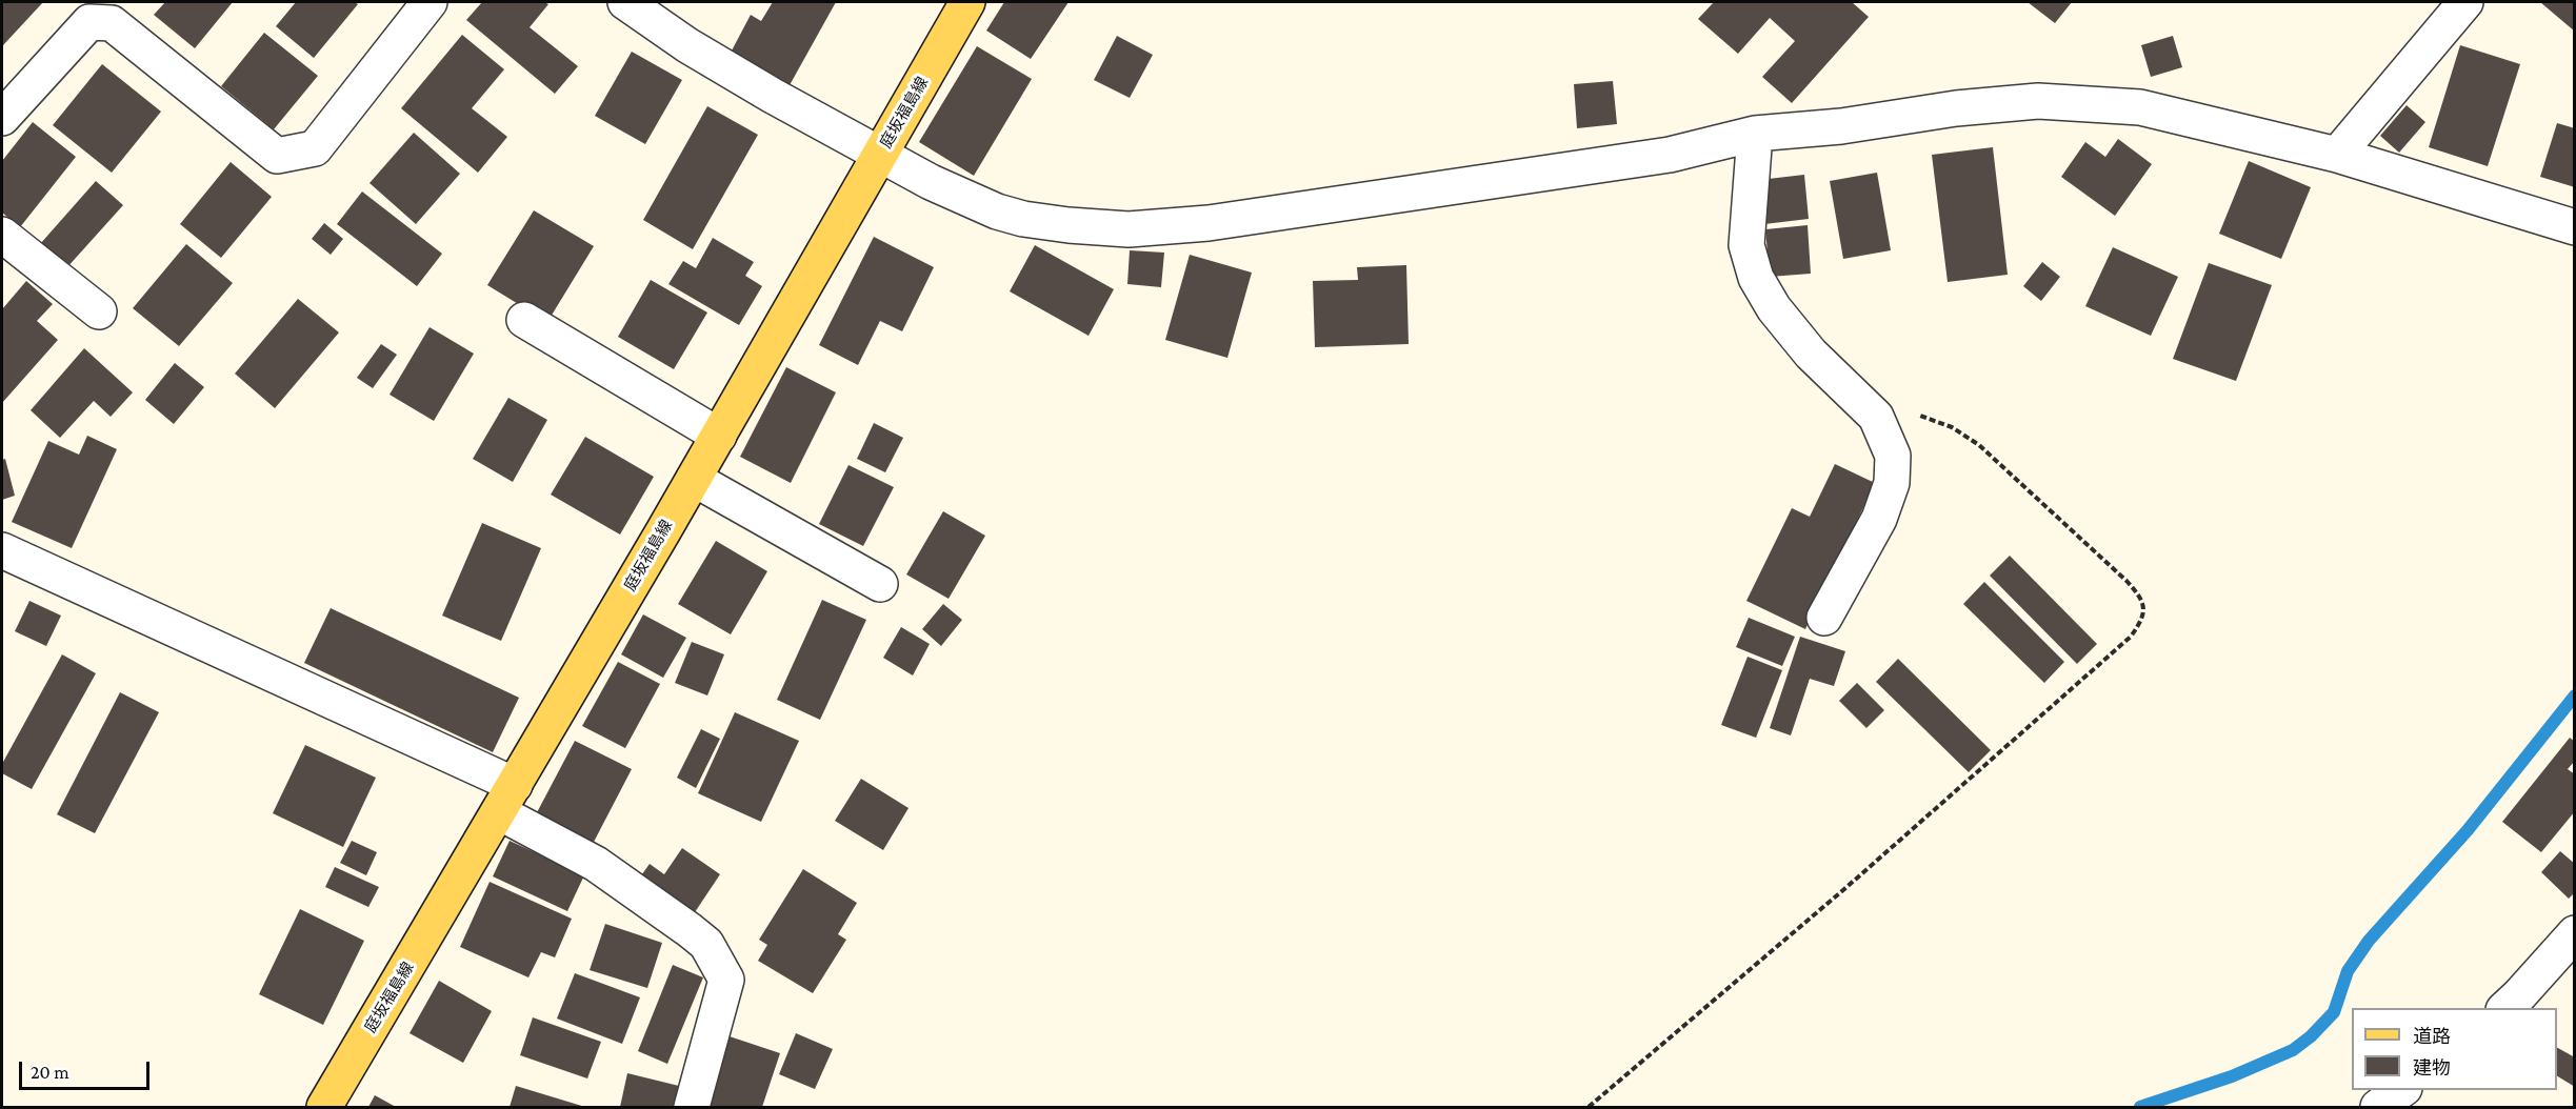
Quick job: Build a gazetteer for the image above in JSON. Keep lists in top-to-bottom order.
{
  "streets": {
    "main road": ["庭坂福島線"]
  },
  "legend": ["道路", "建物"],
  "scale_bar": "20 m"
}
